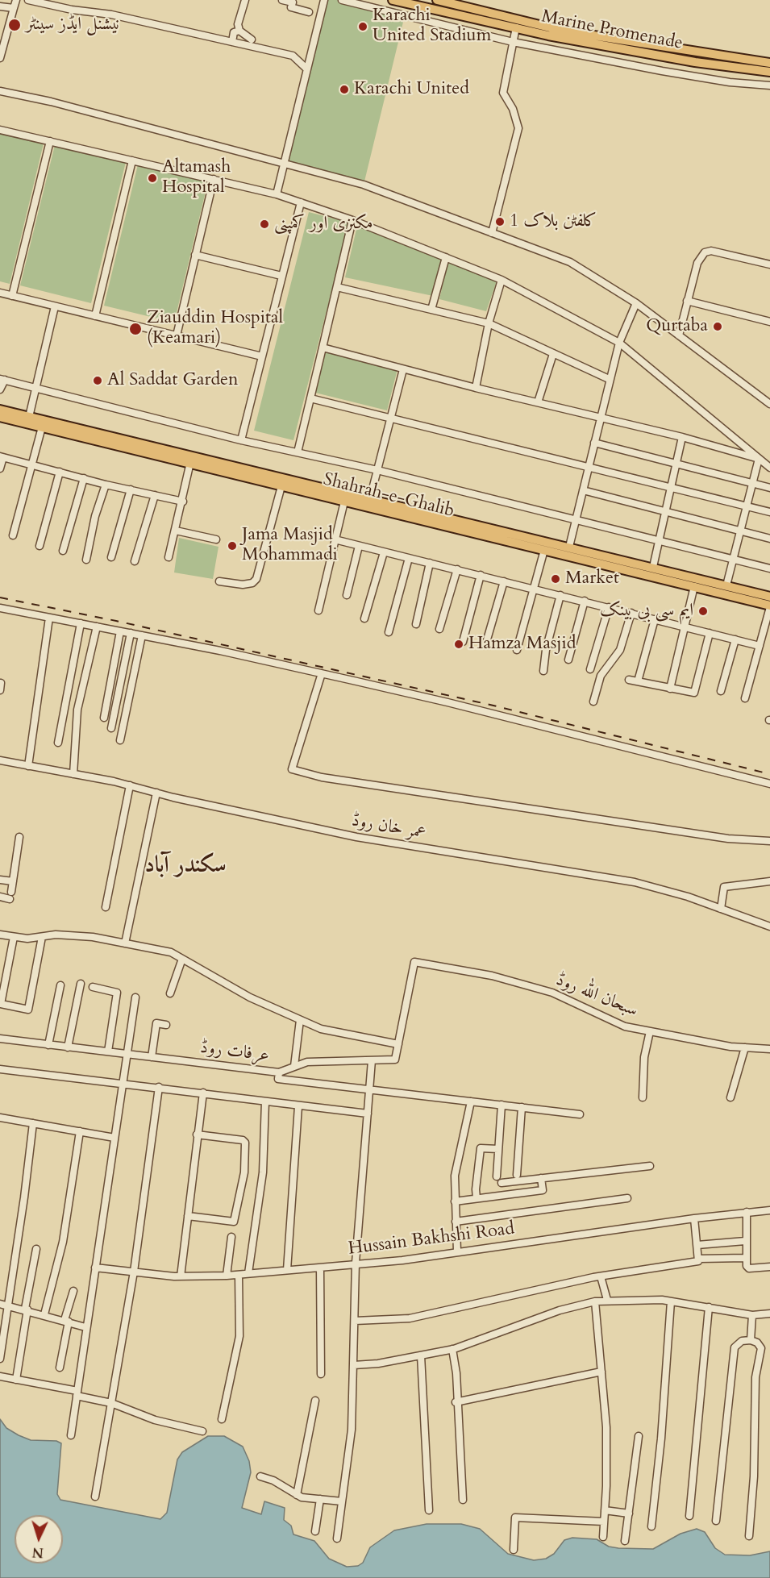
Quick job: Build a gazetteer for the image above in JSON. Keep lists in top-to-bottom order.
{
  "streets": {
    "main road": ["Marine Promenade", "Shahrah-e-Ghalib"],
    "street": [
      "عمر خان روڈ",
      "سبحان اللہ روڈ",
      "عرفات روڈ",
      "Hussain Bakhshi Road"
    ]
  },
  "crossings": [
    ["سبحان اللہ روڈ", "عرفات روڈ"]
  ],
  "districts": ["سکندر آباد"],
  "places": [
    "نیشنل ایڈز سینٹر",
    "Karachi United Stadium",
    "Karachi United",
    "Altamash Hospital",
    "کلفٹن بلاک 1",
    "مکنزی اور کمپنی",
    "Qurtaba",
    "Ziauddin Hospital (Keamari)",
    "Al Saddat Garden",
    "Jama Masjid Mohammadi",
    "Market",
    "ایم سی بی بینک",
    "Hamza Masjid"
  ],
  "north": "bottom"
}
